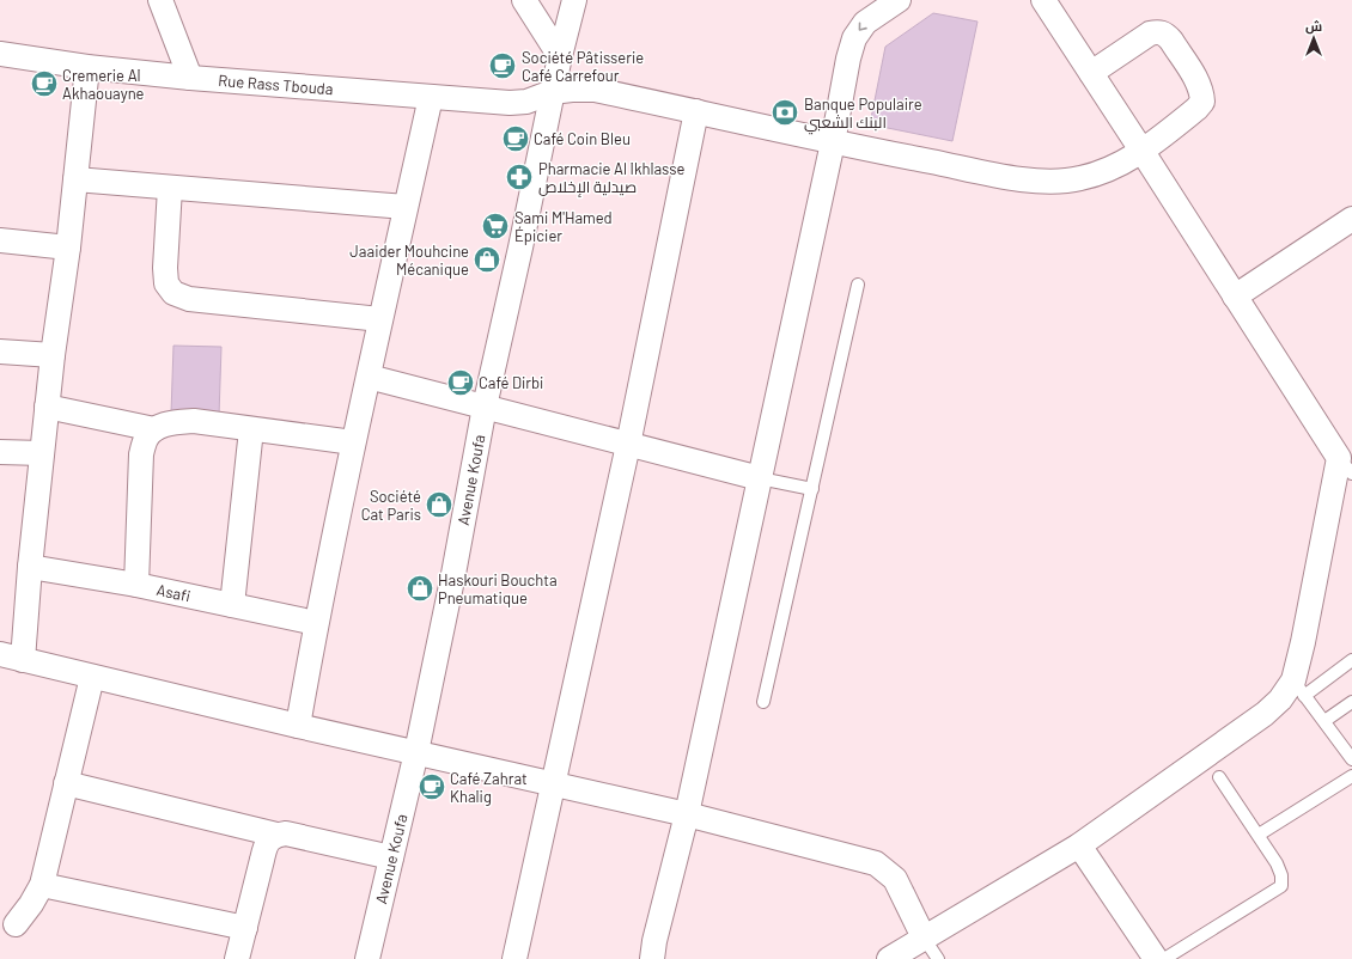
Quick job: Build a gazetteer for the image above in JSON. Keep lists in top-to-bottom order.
{
  "streets": {
    "street": ["Rue Rass Tbouda", "Avenue Koufa", "Asafi"]
  },
  "crossings": [
    ["Rue Rass Tbouda", "Avenue Koufa"]
  ],
  "places": {
    "cafe": [
      "Société Pâtisserie Café Carrefour",
      "Cremerie Al Akhaouayne",
      "Café Coin Bleu",
      "Café Dirbi",
      "Café Zahrat Khalig"
    ],
    "bank": ["Banque Populaire البنك الشعبي"],
    "pharmacy": ["Pharmacie Al Ikhlasse صيدلية الإخلاص"],
    "supermarket": ["Sami M'Hamed Épicier"],
    "shop": ["Jaaider Mouhcine Mécanique", "Société Cat Paris", "Haskouri Bouchta Pneumatique"]
  },
  "north": "top"
}
